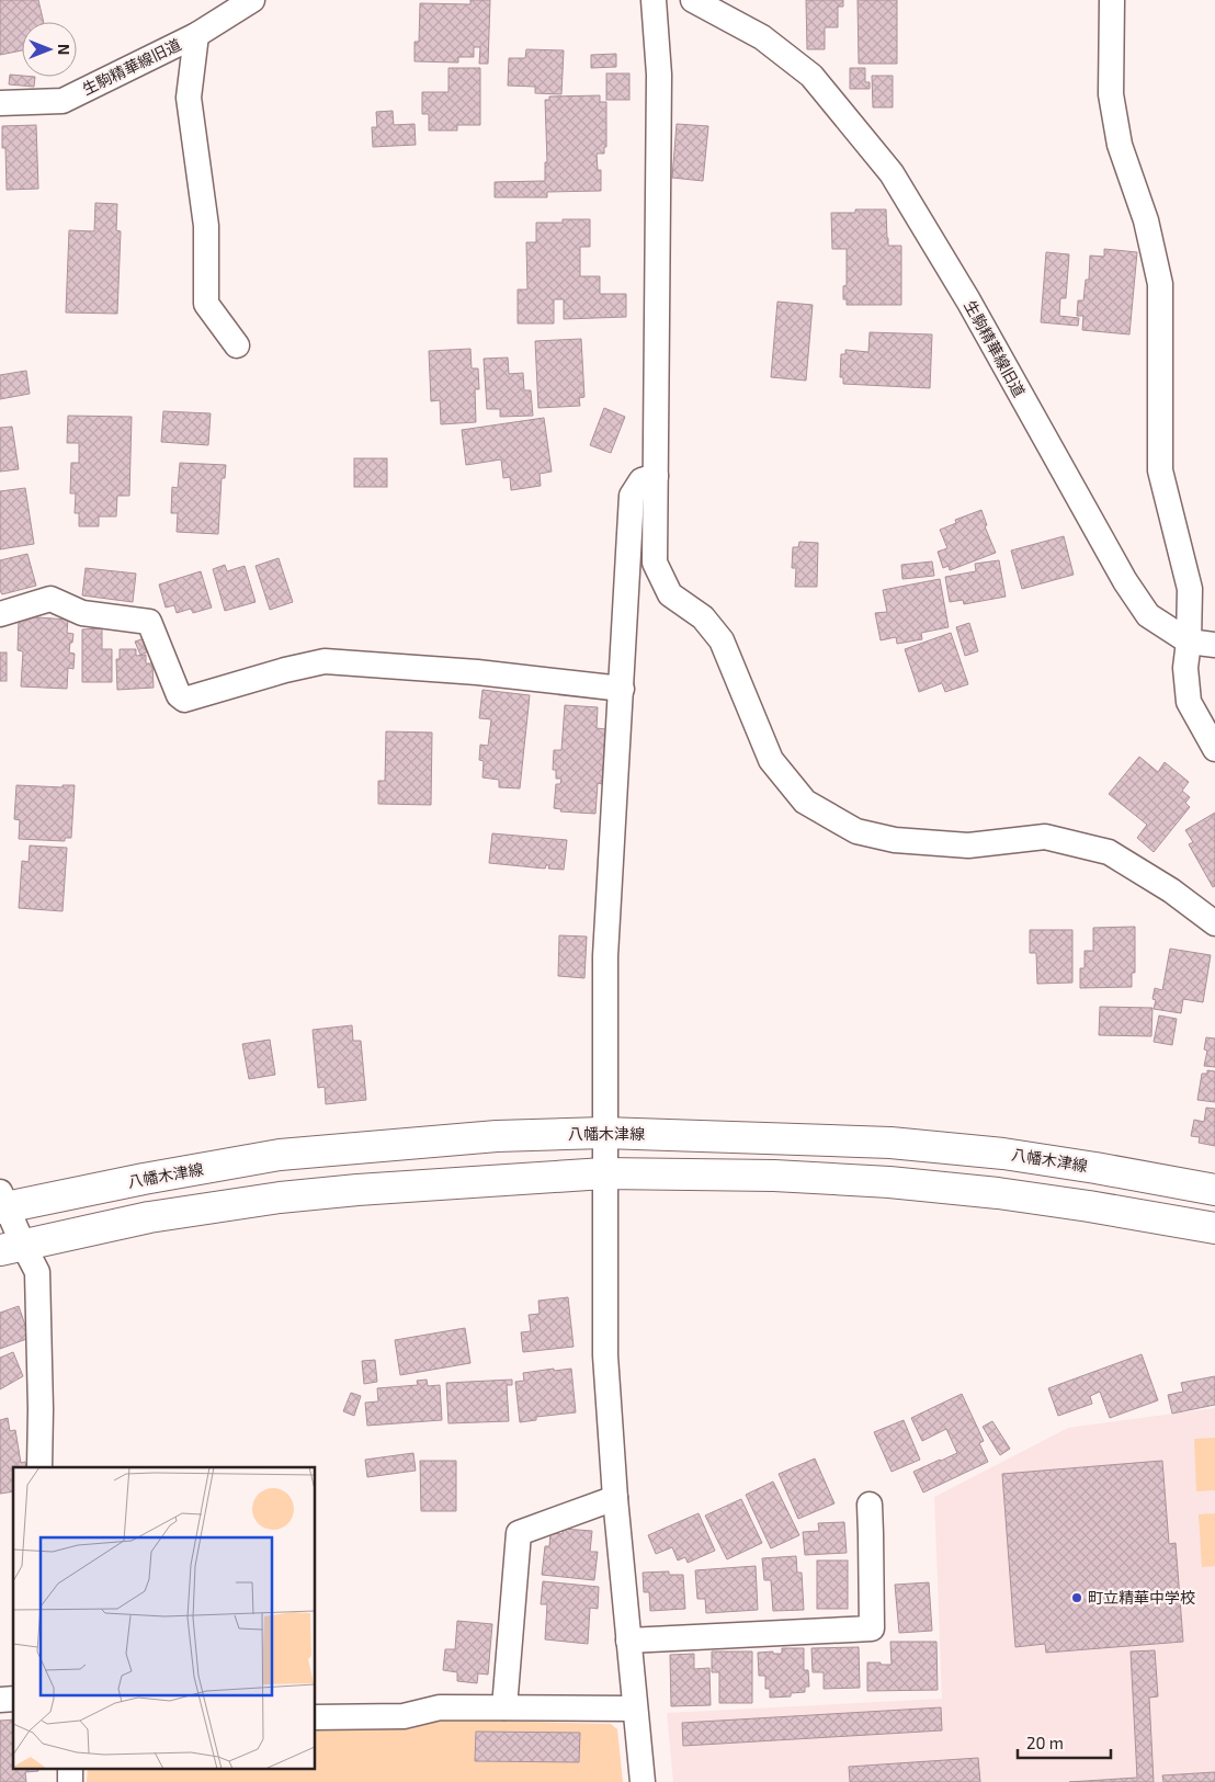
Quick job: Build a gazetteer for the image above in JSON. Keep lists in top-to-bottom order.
{
  "streets": {
    "main road": ["八幡木津線"],
    "street": ["生駒精華線旧道"]
  },
  "places": ["町立精華中学校"],
  "scale_bar": "20 m",
  "north": "right"
}
